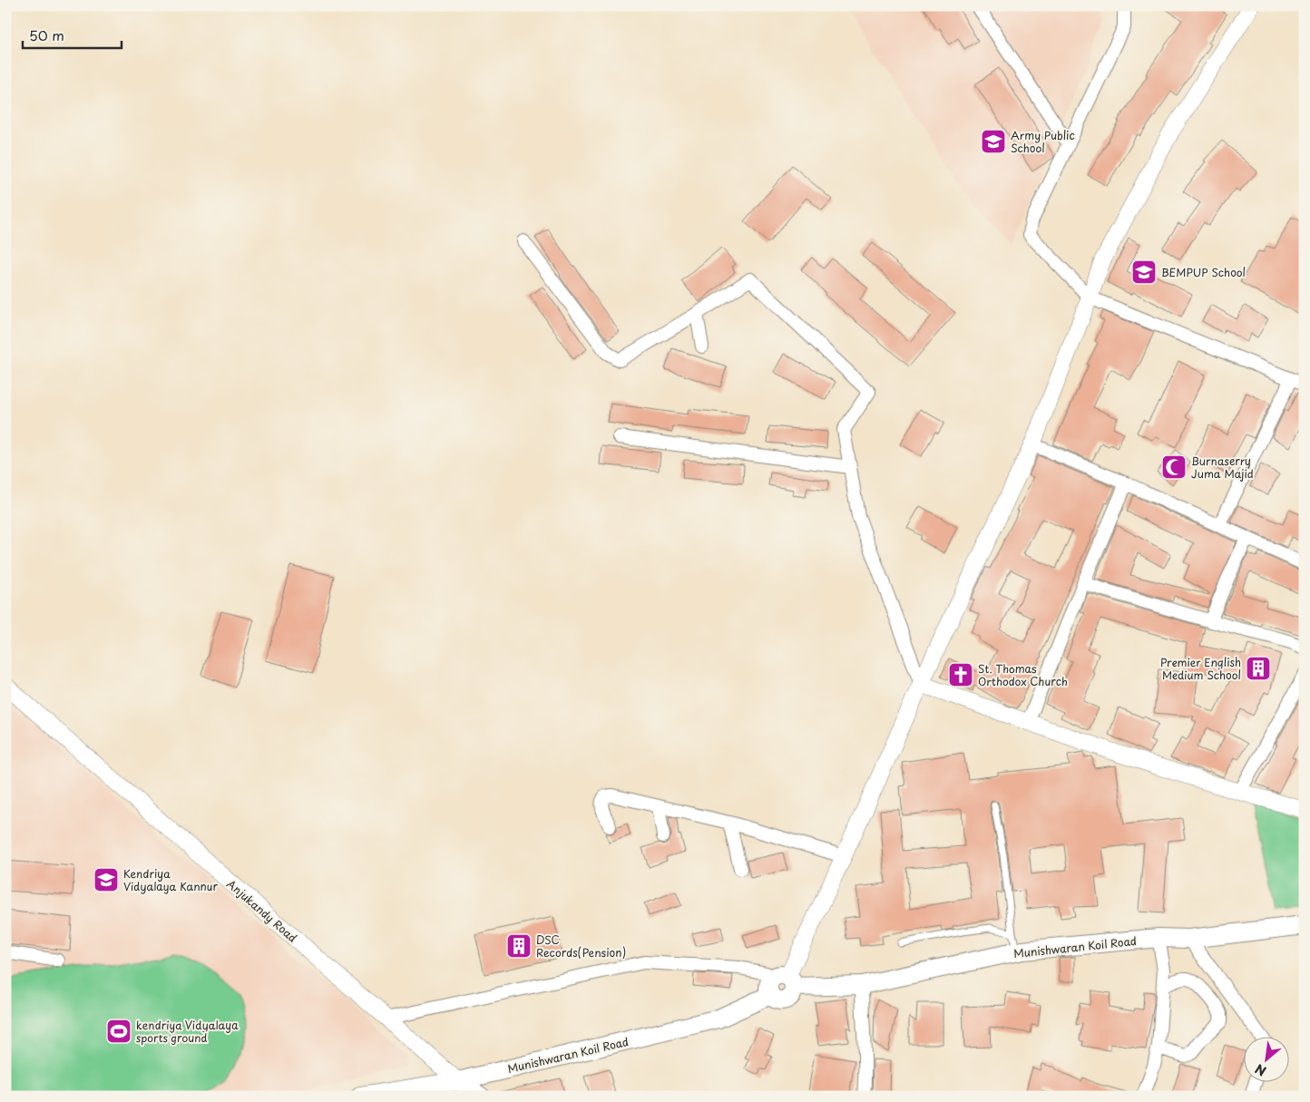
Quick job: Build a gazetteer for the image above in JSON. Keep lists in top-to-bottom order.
{
  "streets": {
    "main road": ["Munishwaran Koil Road"],
    "street": ["Anjukandy Road"]
  },
  "crossings": [
    ["Anjukandy Road", "Munishwaran Koil Road"]
  ],
  "places": {
    "school or university": ["Army Public School", "BEMPUP School", "Kendriya Vidyalaya Kannur"],
    "mosque": ["Burnaserry Juma Majid"],
    "building": ["Premier English Medium School", "DSC Records(Pension)"],
    "church": ["St. Thomas Orthodox Church"],
    "sports": ["kendriya Vidyalaya sports ground"]
  },
  "scale_bar": "50 m",
  "north": "bottom left"
}
